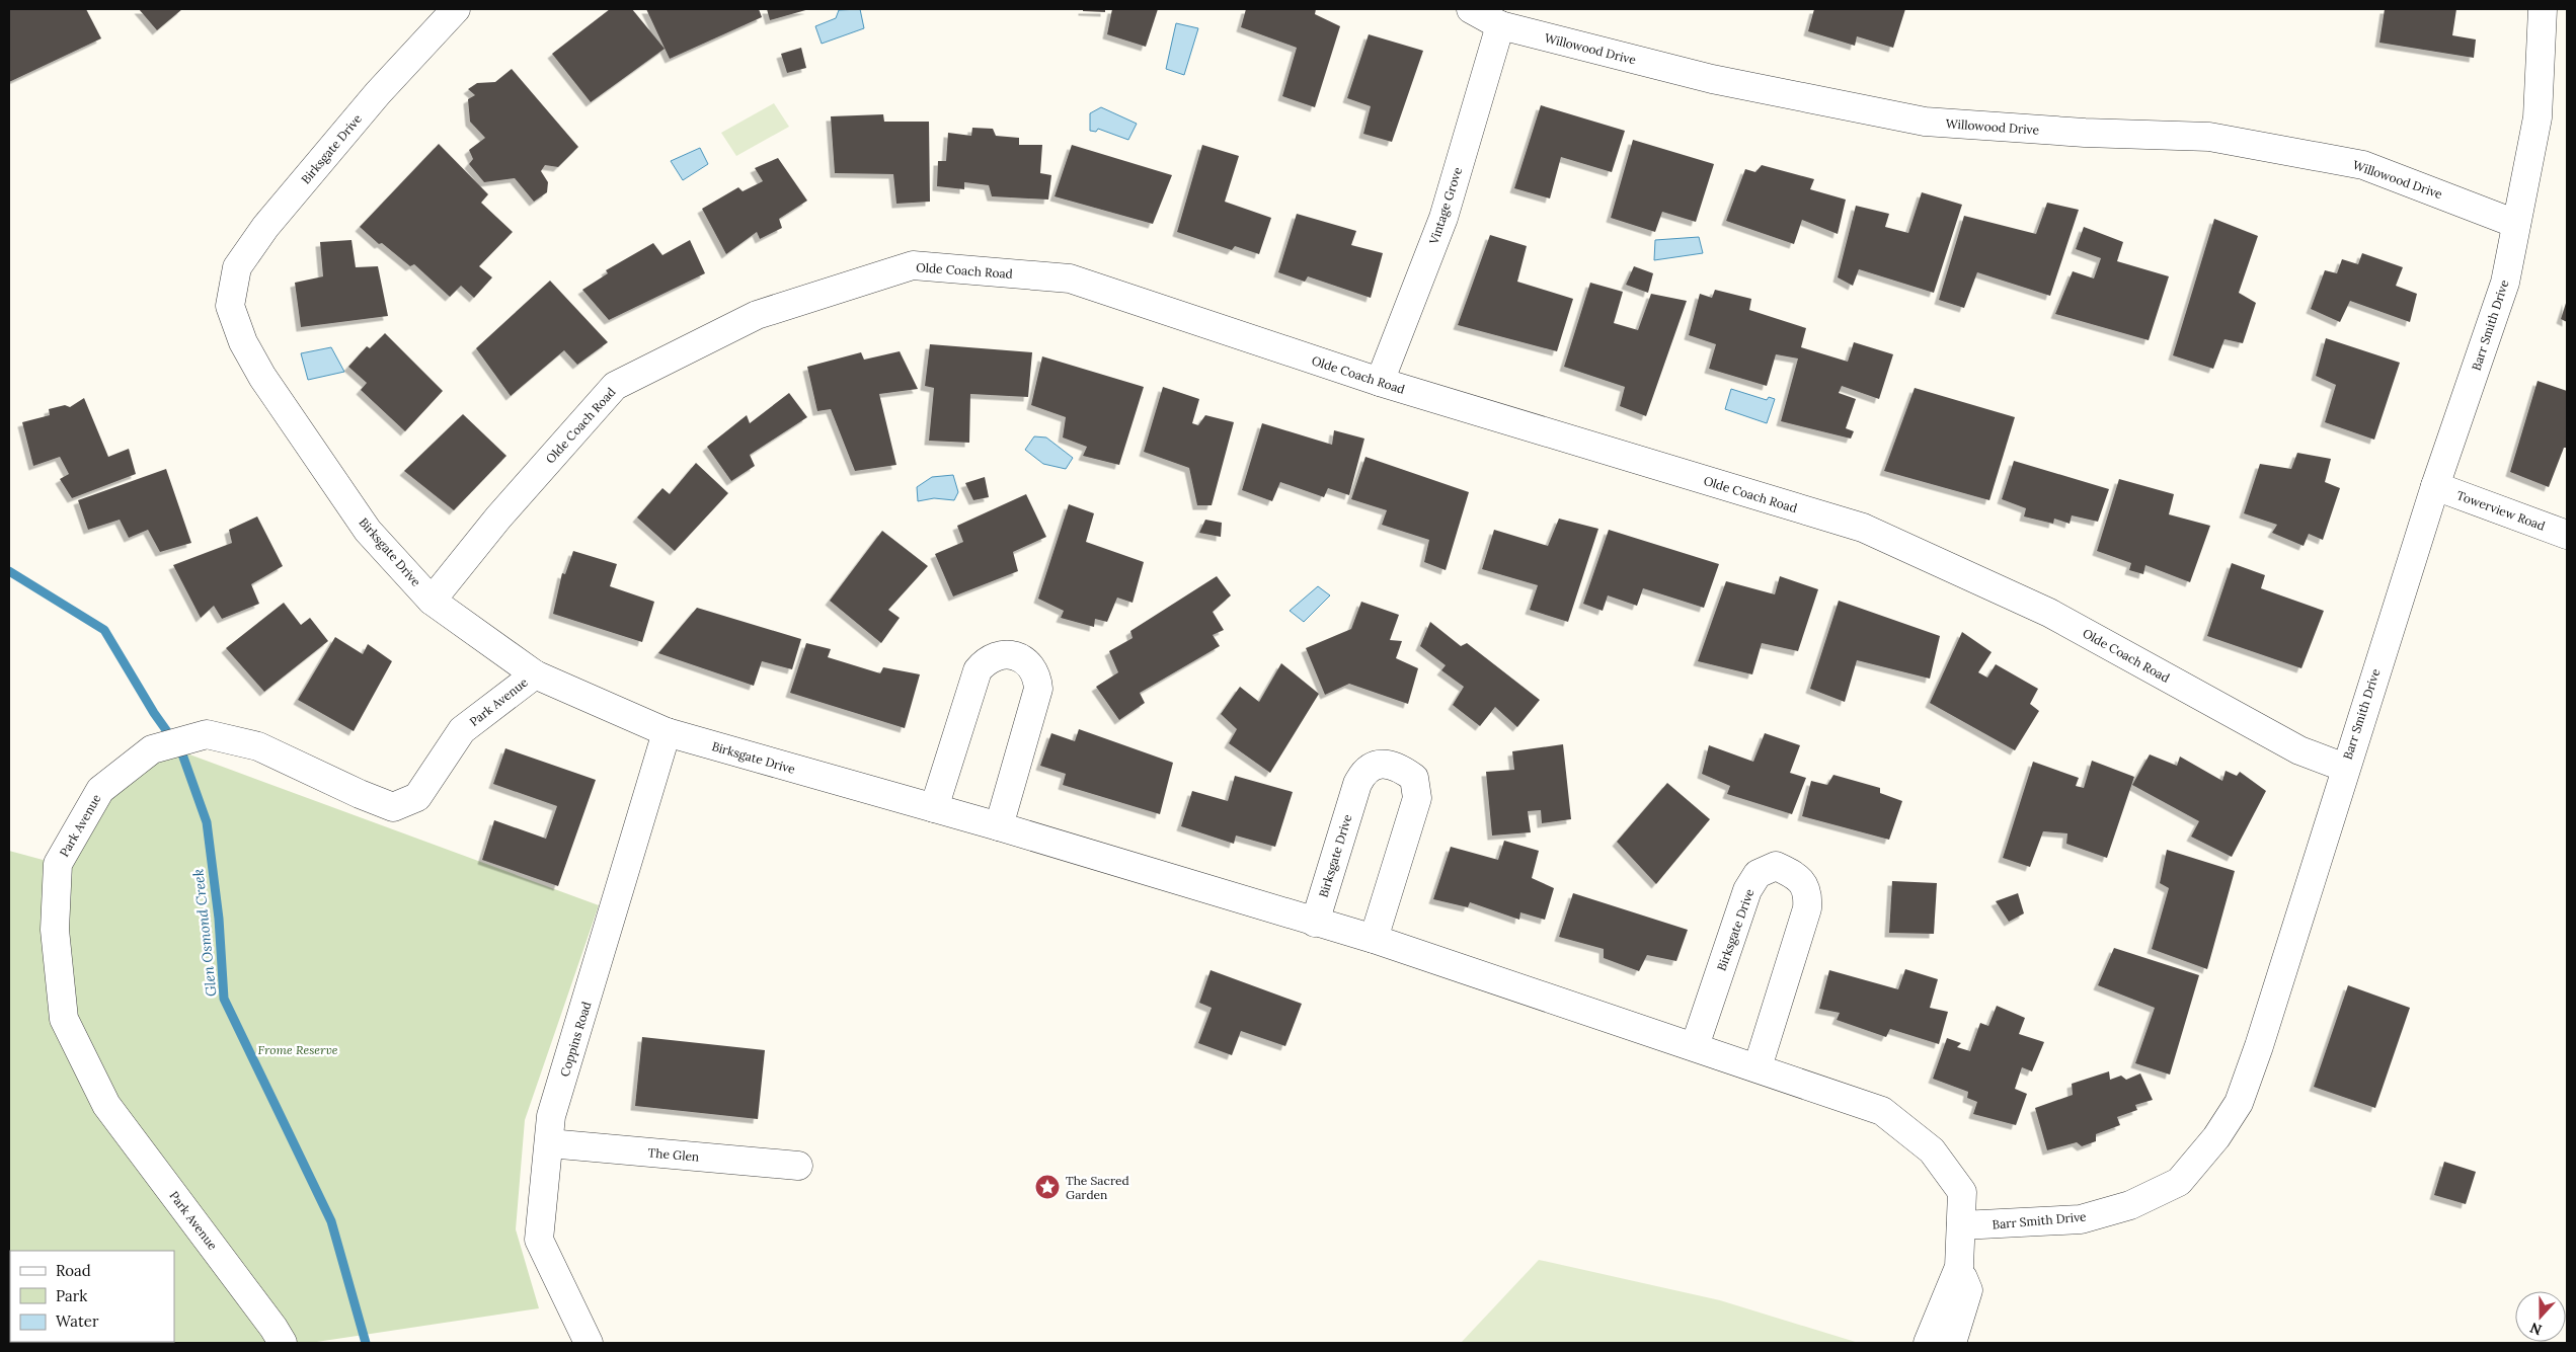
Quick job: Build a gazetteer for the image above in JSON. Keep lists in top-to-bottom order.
{
  "streets": {
    "street": [
      "Willowood Drive",
      "Birksgate Drive",
      "Vintage Grove",
      "Olde Coach Road",
      "Barr Smith Drive",
      "Towerview Road",
      "Park Avenue",
      "Coppins Road",
      "The Glen"
    ]
  },
  "crossings": [
    ["Willowood Drive", "Vintage Grove"],
    ["Willowood Drive", "Barr Smith Drive"],
    ["Birksgate Drive", "Olde Coach Road"],
    ["Birksgate Drive", "Barr Smith Drive"],
    ["Birksgate Drive", "Park Avenue"],
    ["Birksgate Drive", "Coppins Road"],
    ["Vintage Grove", "Olde Coach Road"],
    ["Olde Coach Road", "Barr Smith Drive"],
    ["Barr Smith Drive", "Towerview Road"],
    ["Coppins Road", "The Glen"]
  ],
  "water": ["Glen Osmond Creek"],
  "parks": ["Frome Reserve"],
  "places": {
    "place": ["The Sacred Garden"]
  },
  "legend": ["Road", "Park", "Water"],
  "north": "bottom"
}
